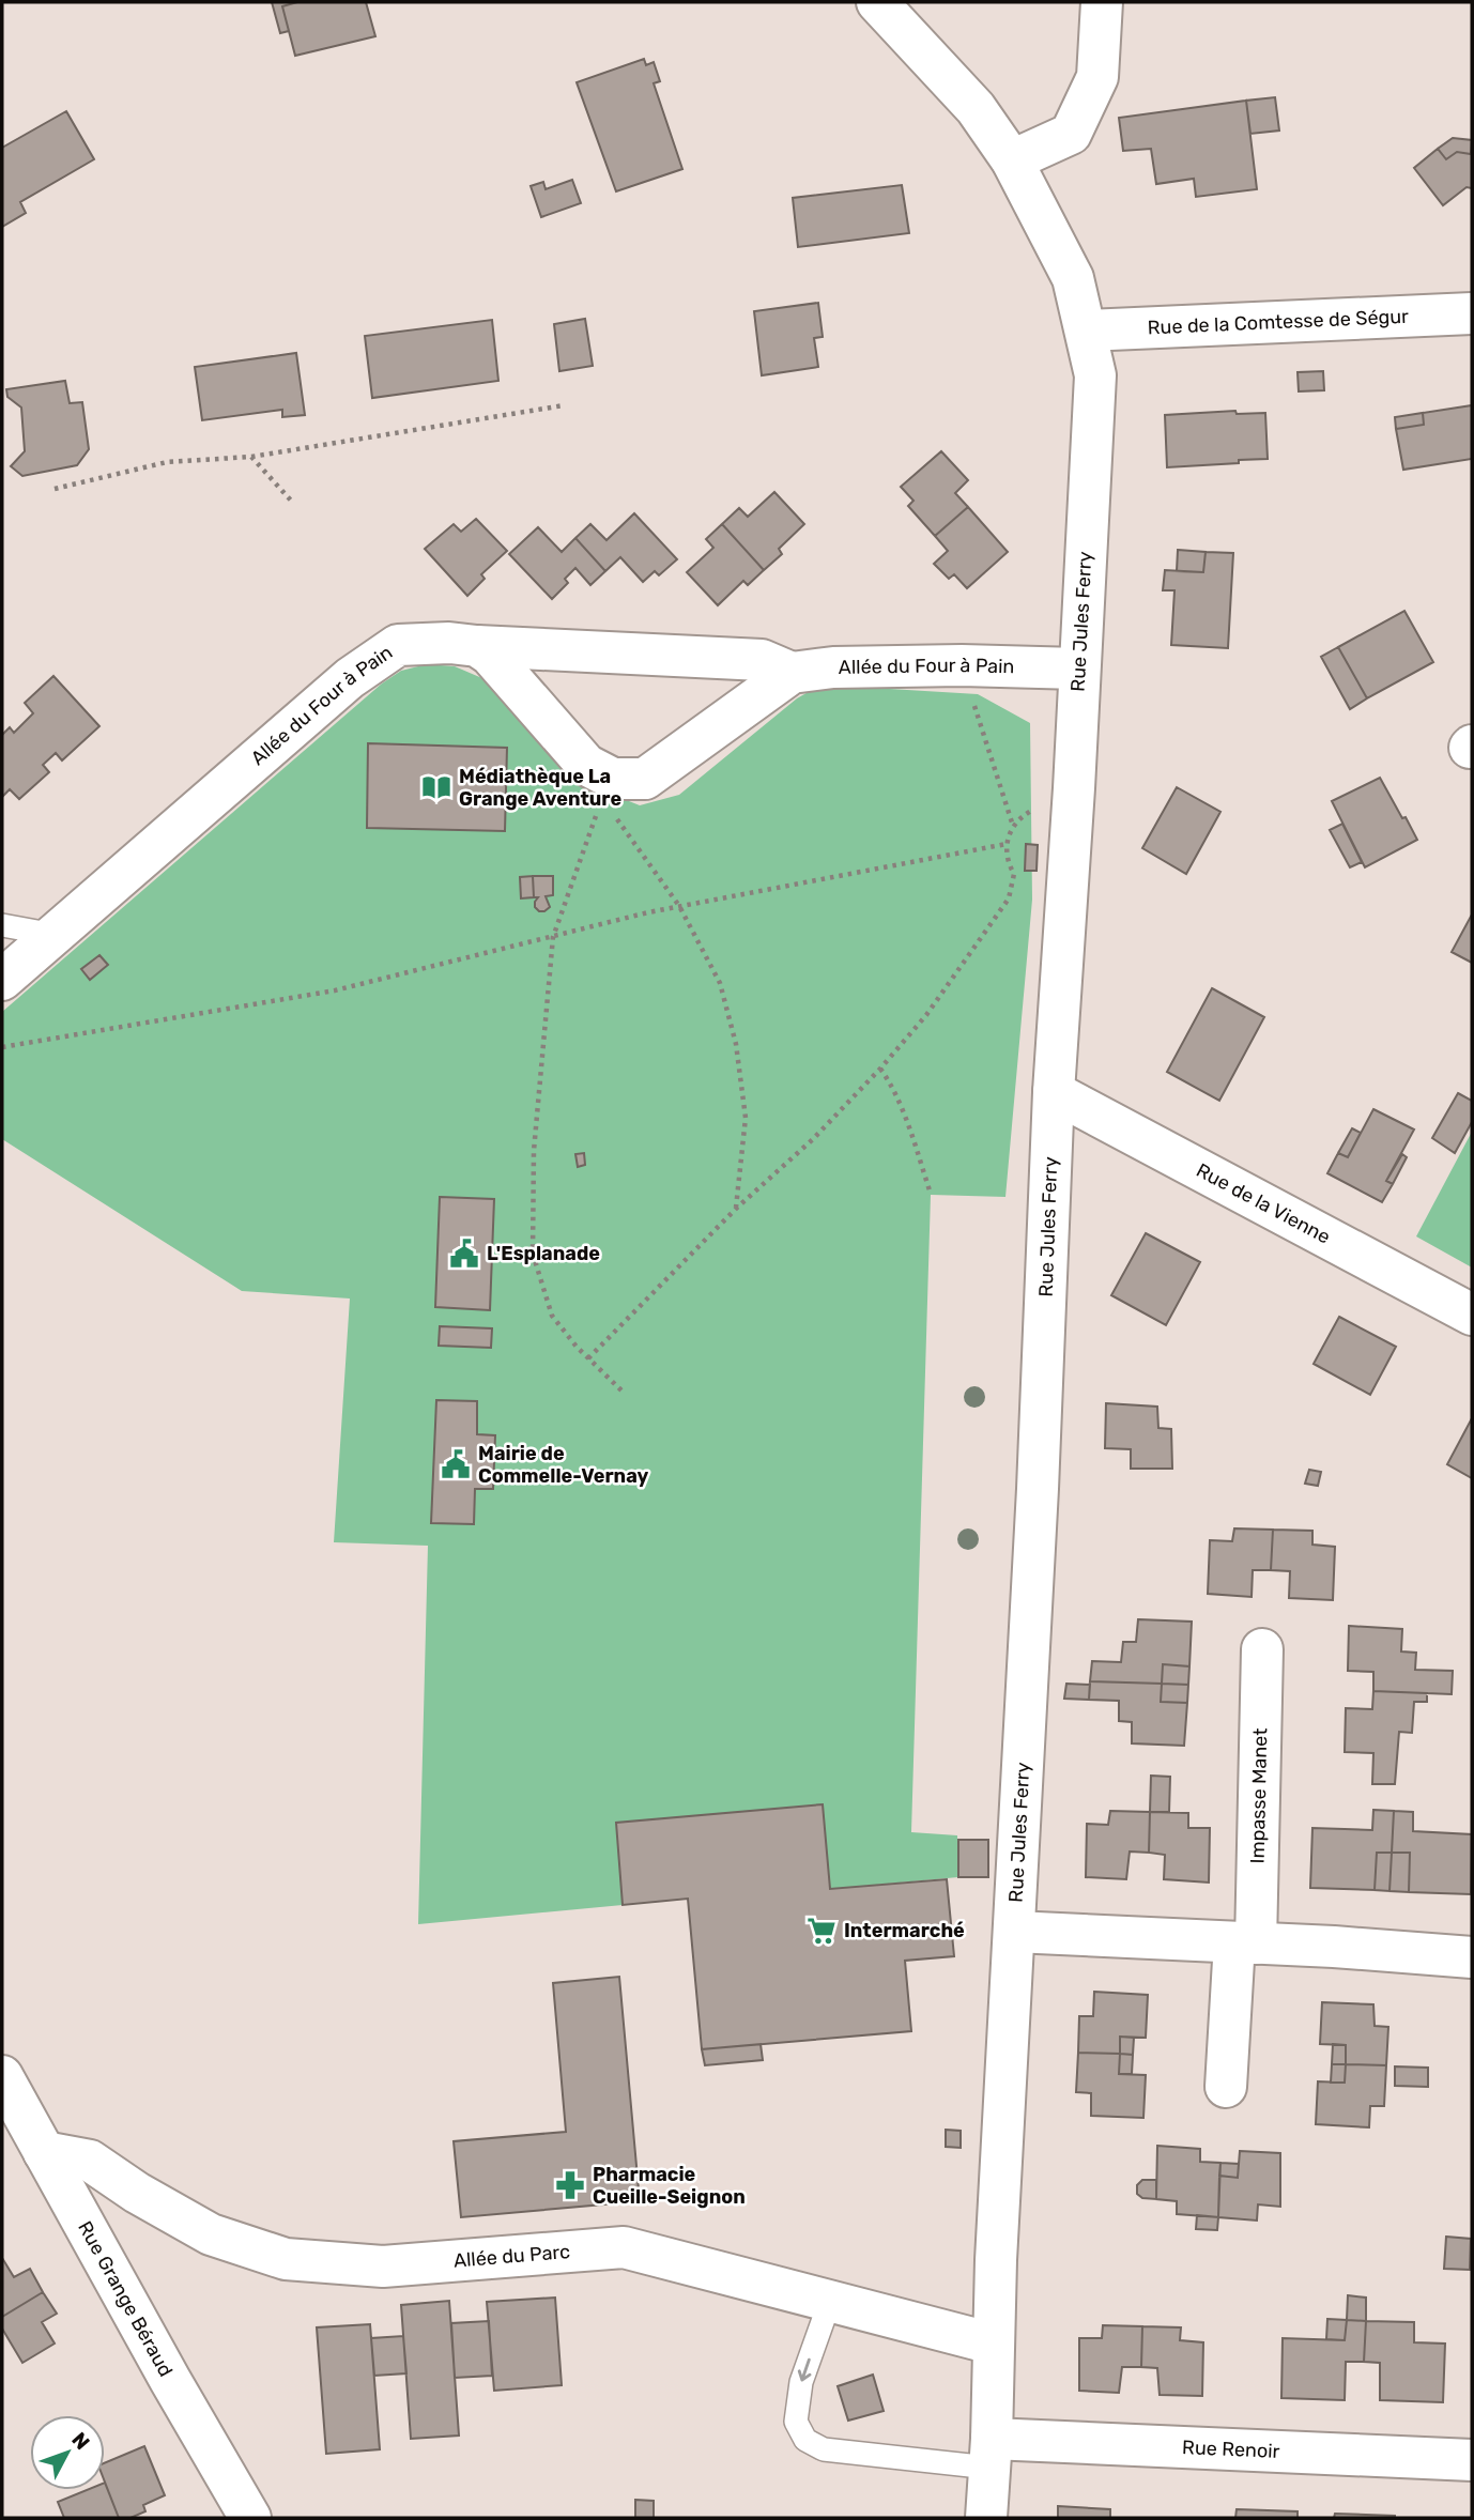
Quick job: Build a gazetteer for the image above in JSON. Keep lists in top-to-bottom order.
{
  "streets": {
    "street": [
      "Rue de la Comtesse de Ségur",
      "Rue Jules Ferry",
      "Allée du Four à Pain",
      "Rue de la Vienne",
      "Impasse Manet",
      "Allée du Parc",
      "Rue Grange Béraud",
      "Rue Renoir"
    ]
  },
  "crossings": [
    ["Rue de la Comtesse de Ségur", "Rue Jules Ferry"],
    ["Rue Jules Ferry", "Allée du Four à Pain"],
    ["Rue Jules Ferry", "Rue de la Vienne"],
    ["Rue Jules Ferry", "Allée du Parc"],
    ["Rue Jules Ferry", "Rue Renoir"],
    ["Allée du Parc", "Rue Grange Béraud"]
  ],
  "places": {
    "library": ["Médiathèque La Grange Aventure"],
    "public building": ["L'Esplanade", "Mairie de Commelle-Vernay"],
    "supermarket": ["Intermarché"],
    "pharmacy": ["Pharmacie Cueille-Seignon"]
  },
  "north": "top right"
}
